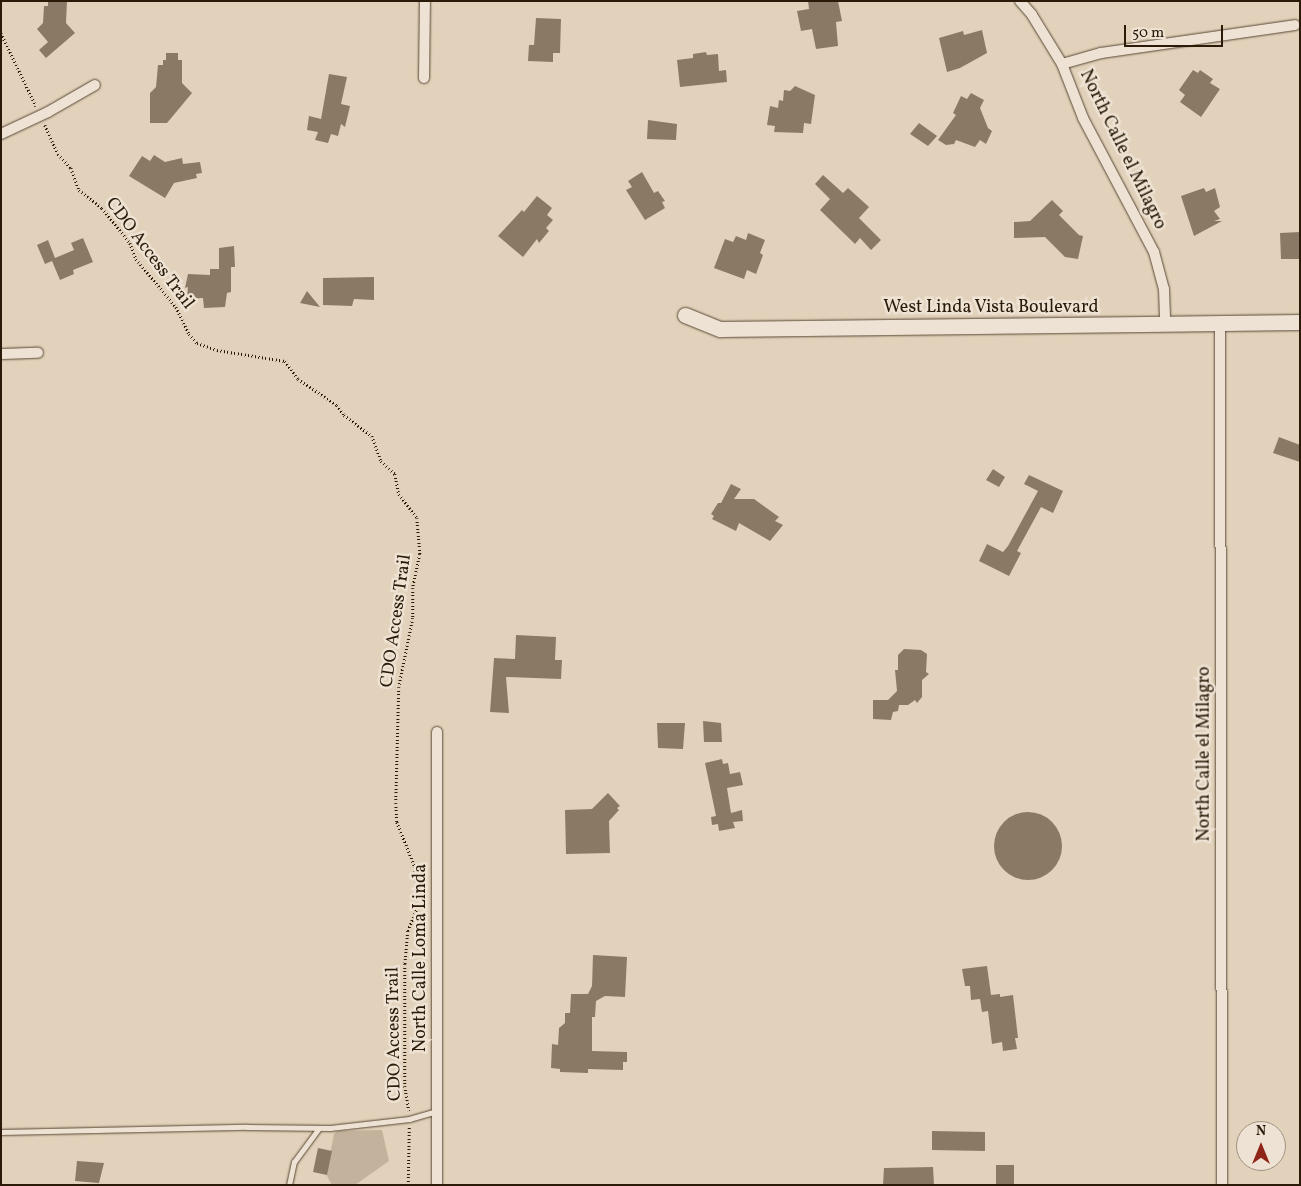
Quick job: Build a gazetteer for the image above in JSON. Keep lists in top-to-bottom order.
{
  "streets": {
    "street": ["North Calle el Milagro", "West Linda Vista Boulevard", "North Calle Loma Linda"],
    "path": ["CDO Access Trail"]
  },
  "crossings": [
    ["North Calle el Milagro", "West Linda Vista Boulevard"]
  ],
  "scale_bar": "50 m",
  "north": "top"
}
